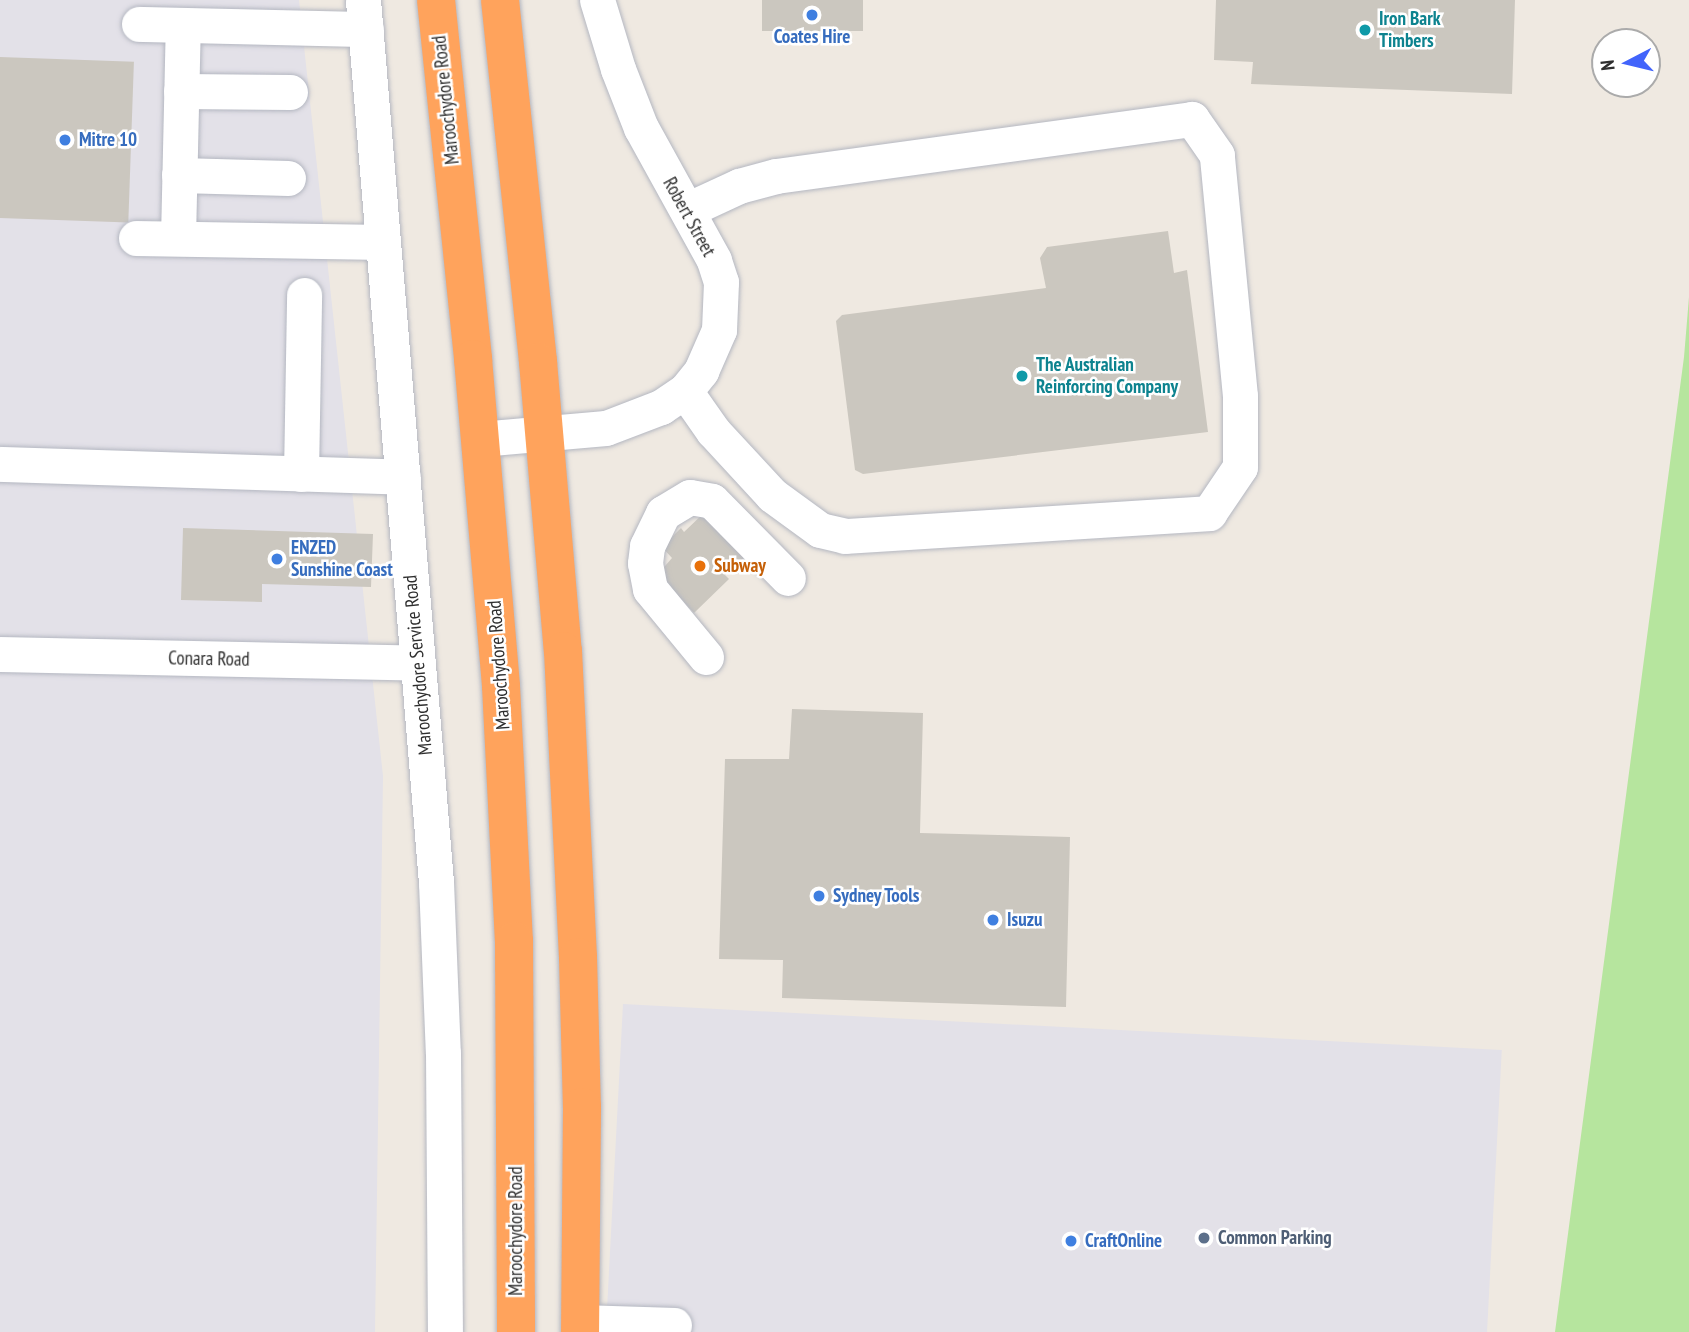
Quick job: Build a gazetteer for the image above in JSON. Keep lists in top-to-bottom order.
{
  "streets": {
    "highway": ["Maroochydore Road"],
    "street": ["Robert Street", "Conara Road", "Maroochydore Service Road"]
  },
  "crossings": [
    ["Maroochydore Road", "Robert Street"],
    ["Conara Road", "Maroochydore Service Road"]
  ],
  "places": [
    "Coates Hire",
    "Iron Bark Timbers",
    "Mitre 10",
    "The Australian Reinforcing Company",
    "ENZED Sunshine Coast",
    "Subway",
    "Sydney Tools",
    "Isuzu",
    "Common Parking",
    "CraftOnline"
  ],
  "north": "left"
}
